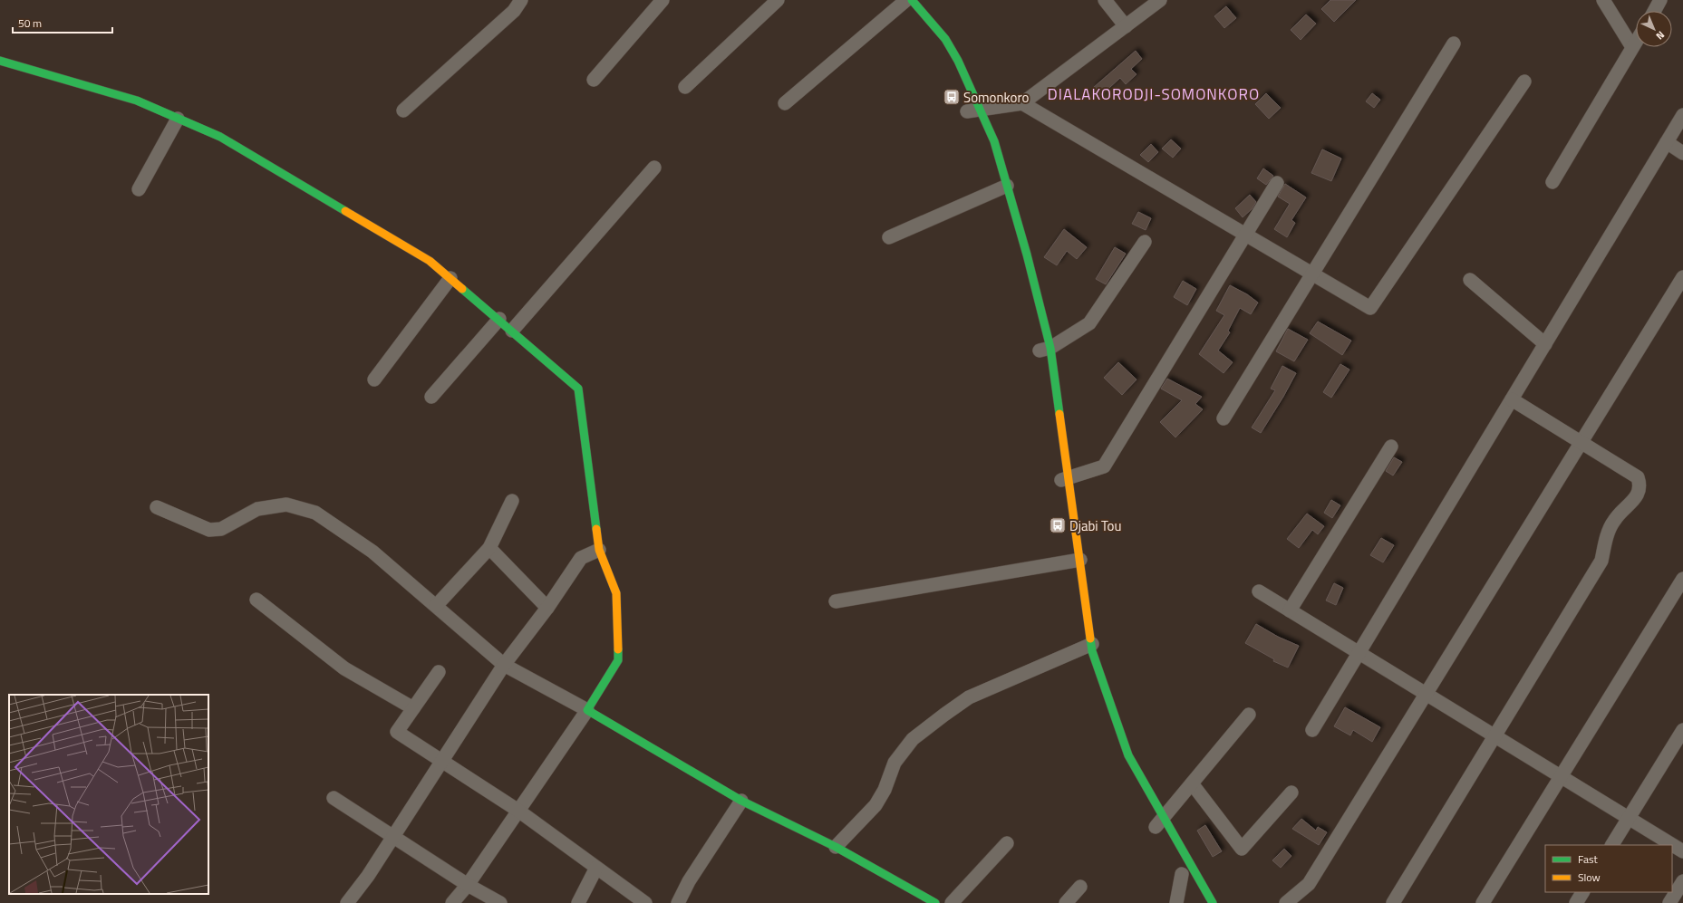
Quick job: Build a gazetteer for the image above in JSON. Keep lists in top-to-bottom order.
{
  "districts": ["DIALAKORODJI-SOMONKORO"],
  "places": {
    "bus stop": ["Somonkoro", "Djabi Tou"]
  },
  "legend": ["Fast", "Slow"],
  "scale_bar": "50 m",
  "north": "bottom right"
}
